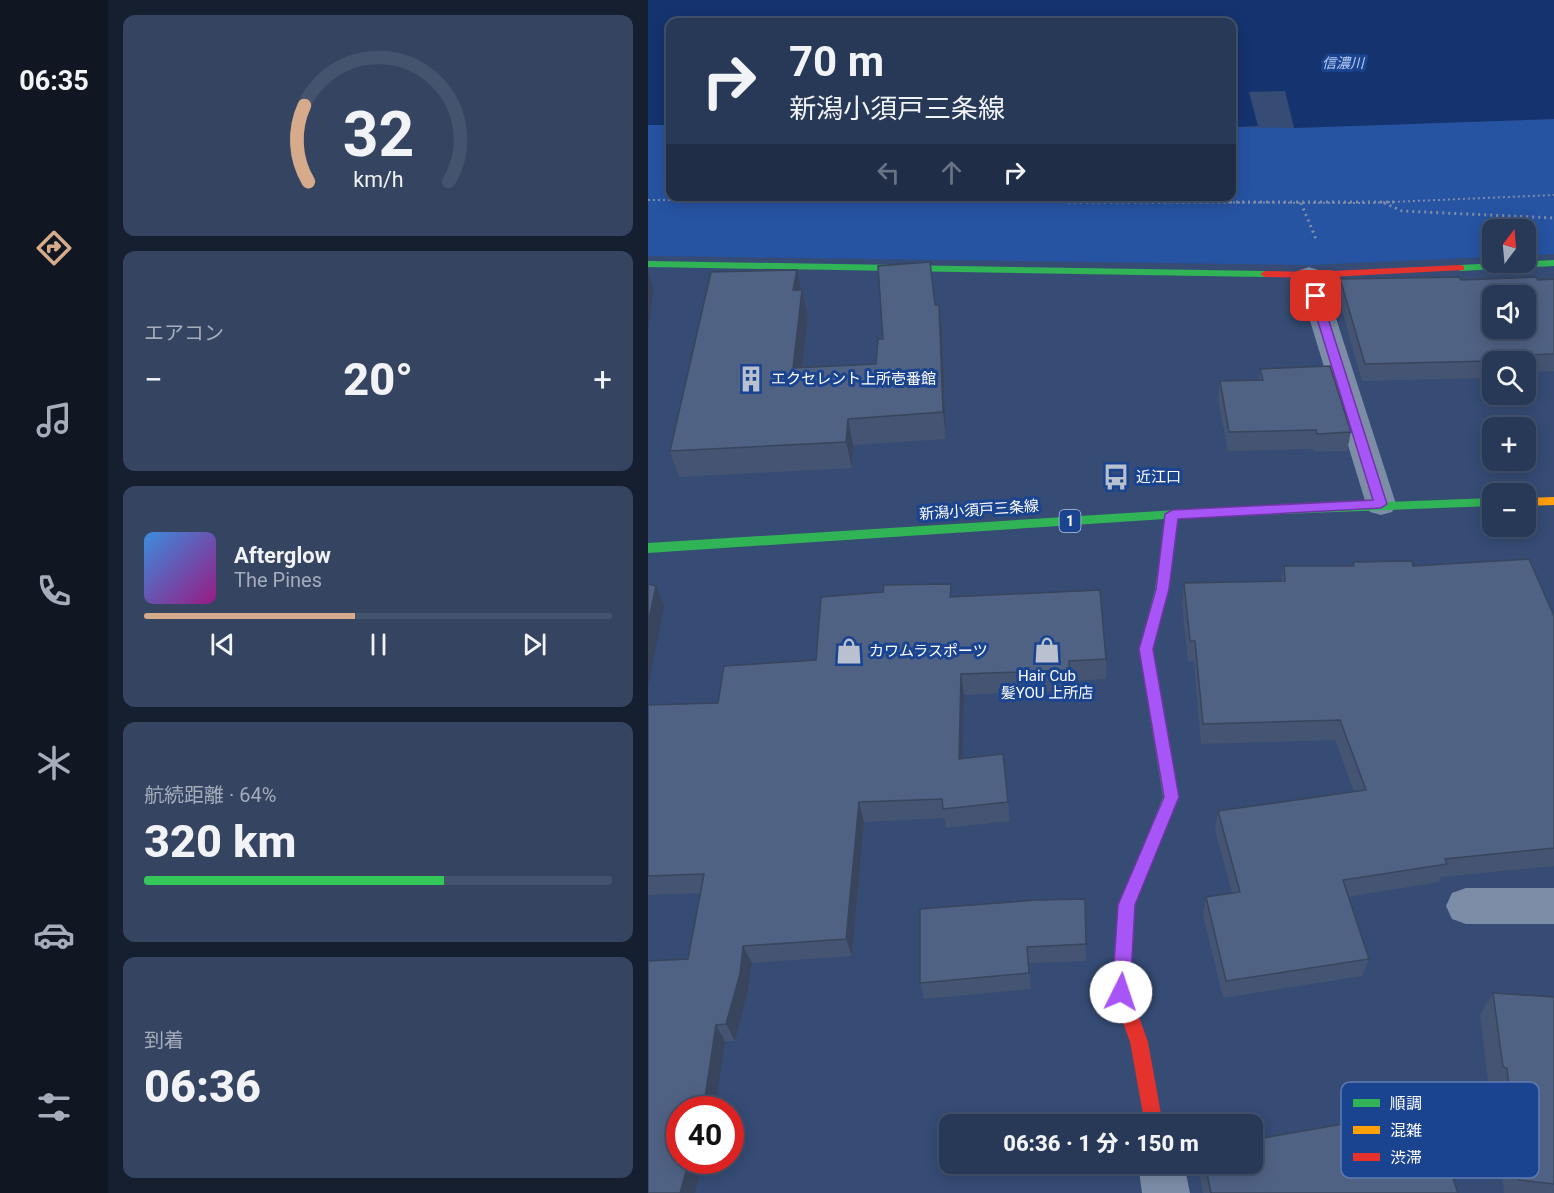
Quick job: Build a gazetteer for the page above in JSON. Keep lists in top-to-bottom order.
{
  "streets": {
    "street": ["新潟小須戸三条線", "1"]
  },
  "water": ["信濃川"],
  "places": {
    "building": ["エクセレント上所壱番館"],
    "bus stop": ["近江口"],
    "shop": ["Hair Cub 髪YOU 上所店", "カワムラスポーツ"]
  },
  "legend": ["順調", "混雑", "渋滞"],
  "north": "top",
  "page": {
    "tabs": "06:35",
    "turn": ["70 m", "新潟小須戸三条線"],
    "map_buttons": ["+", "−"],
    "tile": [
      "エアコン",
      ["航続距離 · 64%", "320 km"],
      ["到着", "06:36"]
    ],
    "heat": ["−", "20°", "+"],
    "song": ["Afterglow", "The Pines"],
    "limit": "40",
    "trip": "06:36 · 1 分 · 150 m",
    "gauge": ["32", "km/h"]
  }
}
